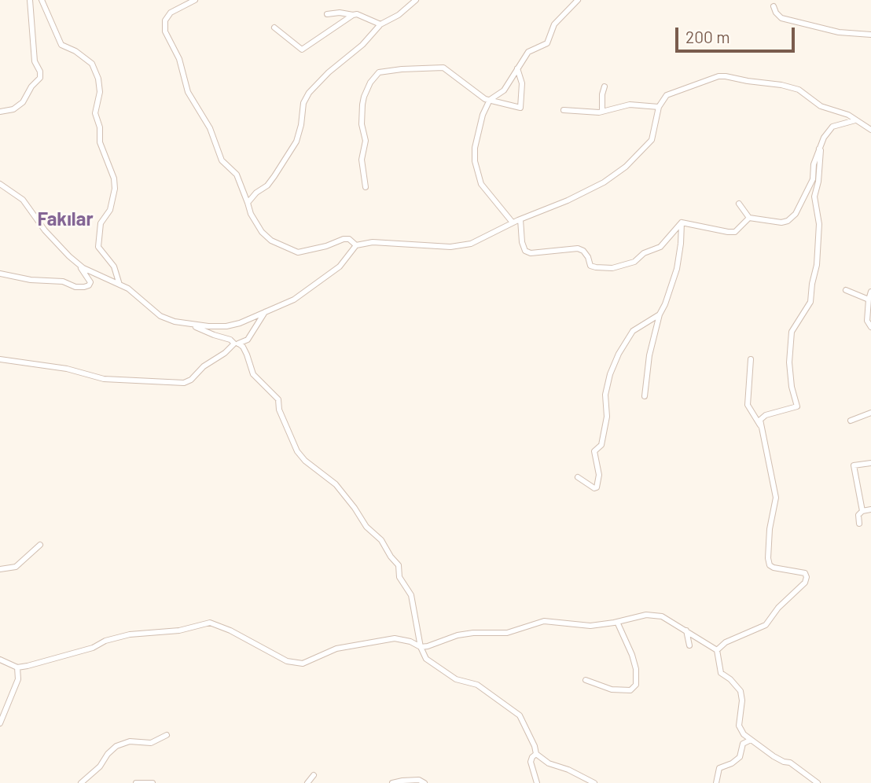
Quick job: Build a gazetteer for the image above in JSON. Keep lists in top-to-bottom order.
{
  "districts": ["Fakılar"],
  "scale_bar": "200 m"
}
